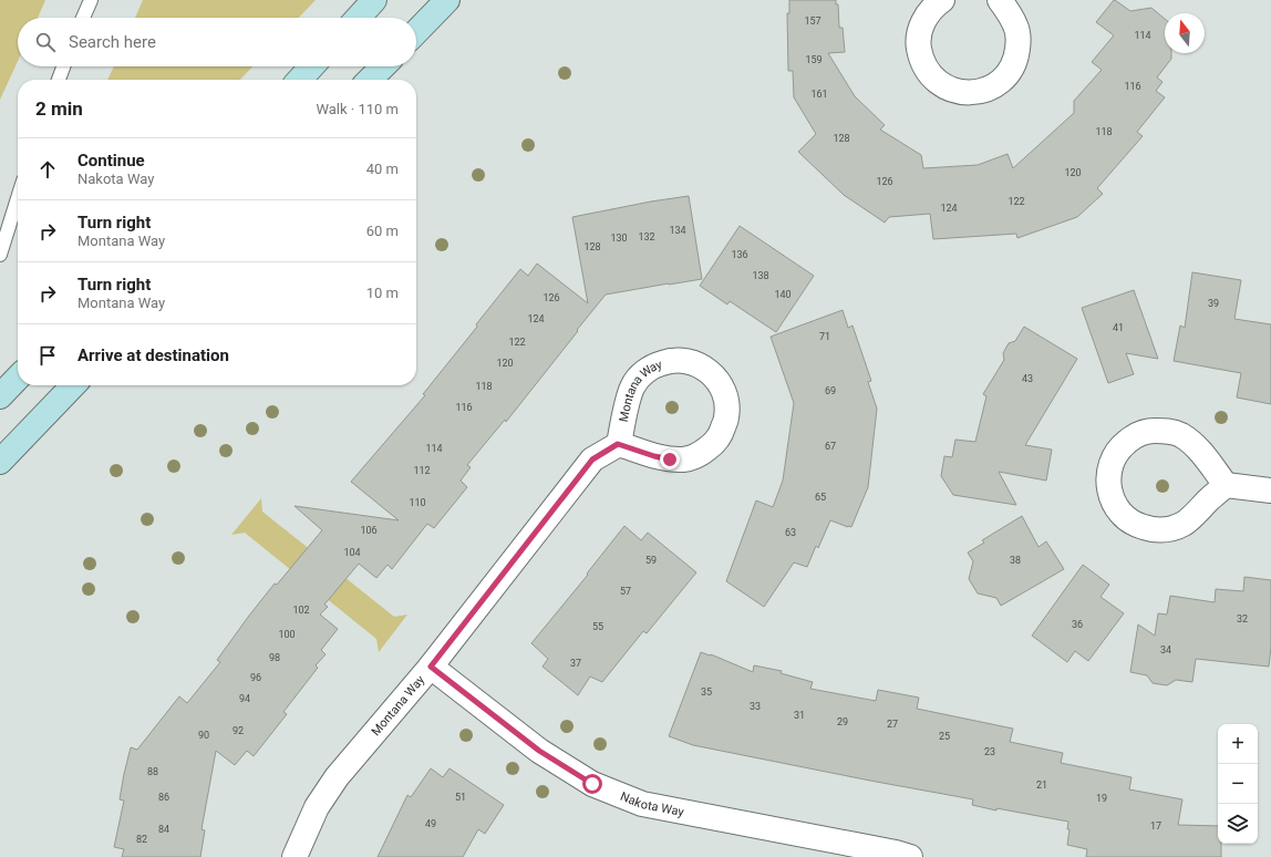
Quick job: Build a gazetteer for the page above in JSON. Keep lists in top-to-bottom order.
{
  "streets": {
    "street": ["Montana Way", "Nakota Way"]
  },
  "crossings": [
    ["Montana Way", "Nakota Way"]
  ],
  "house_numbers": [
    "157",
    "114",
    "159",
    "116",
    "161",
    "118",
    "128",
    "120",
    "126",
    "122",
    "124",
    "134",
    "132",
    "130",
    "128",
    "136",
    "138",
    "140",
    "126",
    "39",
    "124",
    "41",
    "71",
    "122",
    "120",
    "43",
    "118",
    "69",
    "116",
    "67",
    "114",
    "112",
    "65",
    "110",
    "106",
    "63",
    "104",
    "59",
    "38",
    "57",
    "102",
    "32",
    "36",
    "55",
    "100",
    "34",
    "98",
    "37",
    "96",
    "35",
    "94",
    "33",
    "31",
    "29",
    "27",
    "92",
    "90",
    "25",
    "23",
    "88",
    "21",
    "86",
    "51",
    "19",
    "49",
    "17",
    "84",
    "82"
  ],
  "north": "top",
  "page": {
    "search": "Search here",
    "heading": ["2 min", "Walk · 110 m"],
    "list": [
      ["Continue", "Nakota Way", "40 m"],
      ["Turn right", "Montana Way", "60 m"],
      ["Turn right", "Montana Way", "10 m"],
      "Arrive at destination"
    ],
    "map_buttons": ["+", "−"]
  }
}
